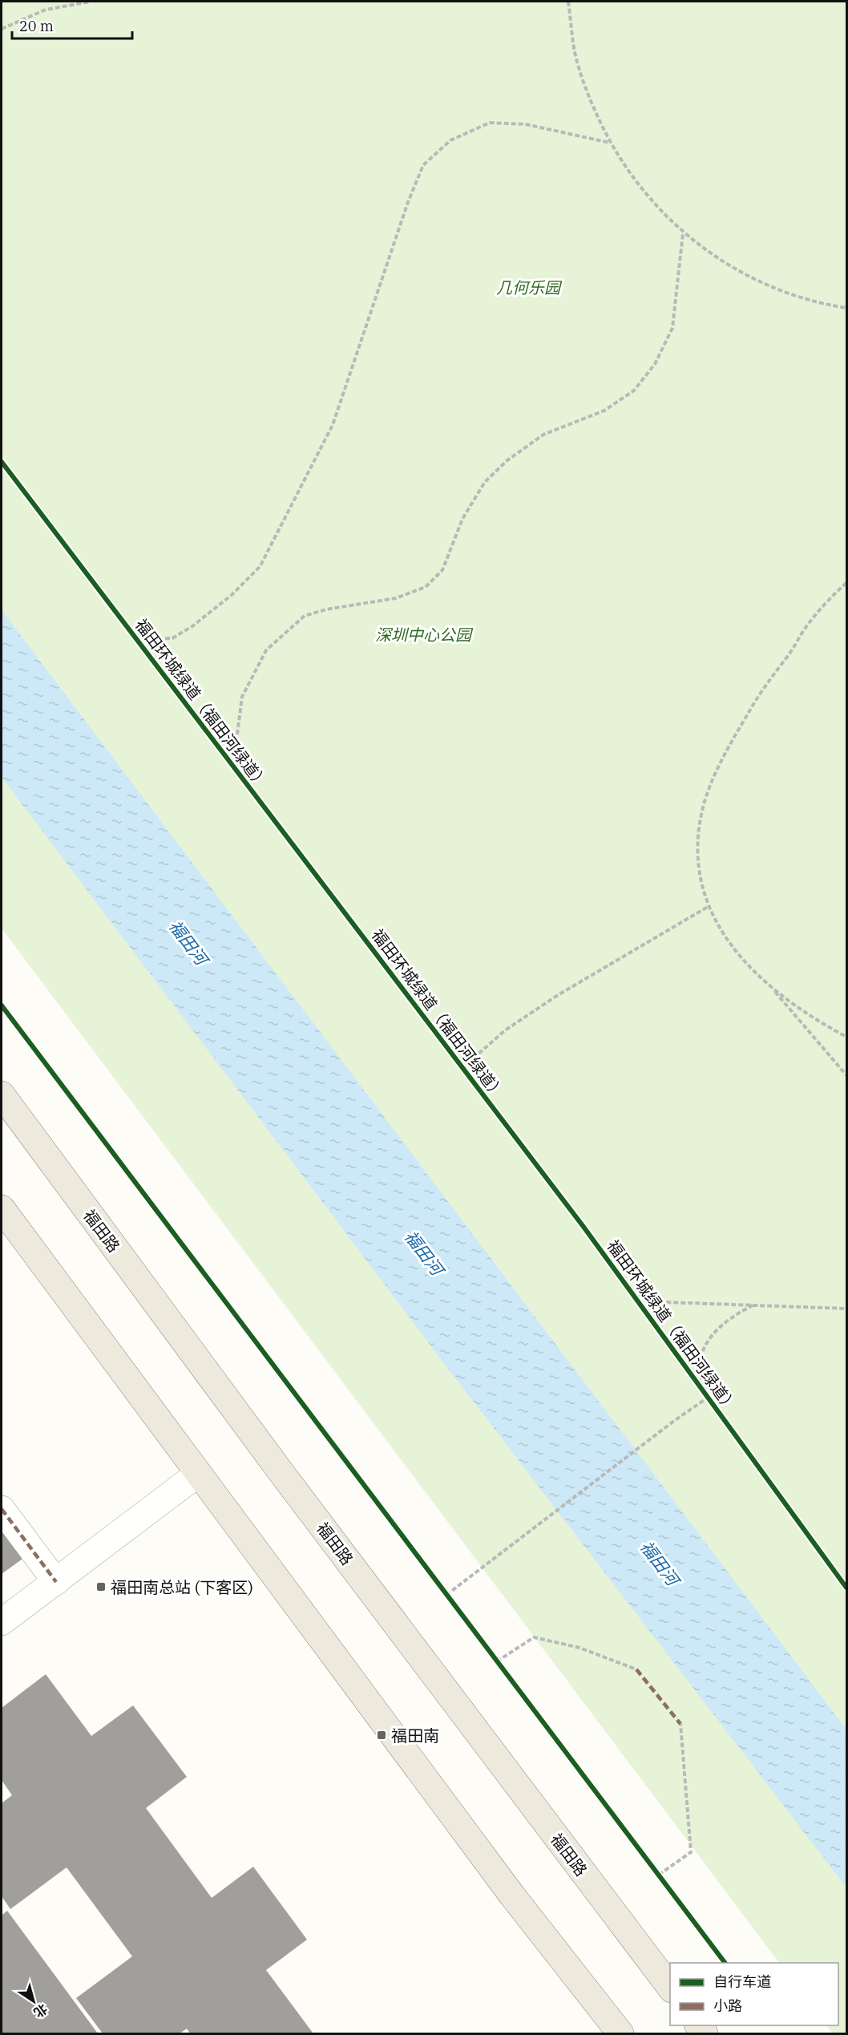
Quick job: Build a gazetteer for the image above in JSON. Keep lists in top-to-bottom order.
{
  "streets": {
    "main road": ["福田路"],
    "cycle path": ["福田环城绿道（福田河绿道）"]
  },
  "water": ["福田河"],
  "parks": ["几何乐园", "深圳中心公园"],
  "places": {
    "transit": ["福田南总站 (下客区)", "福田南"]
  },
  "legend": ["自行车道", "小路"],
  "scale_bar": "20 m",
  "north": "bottom right"
}
